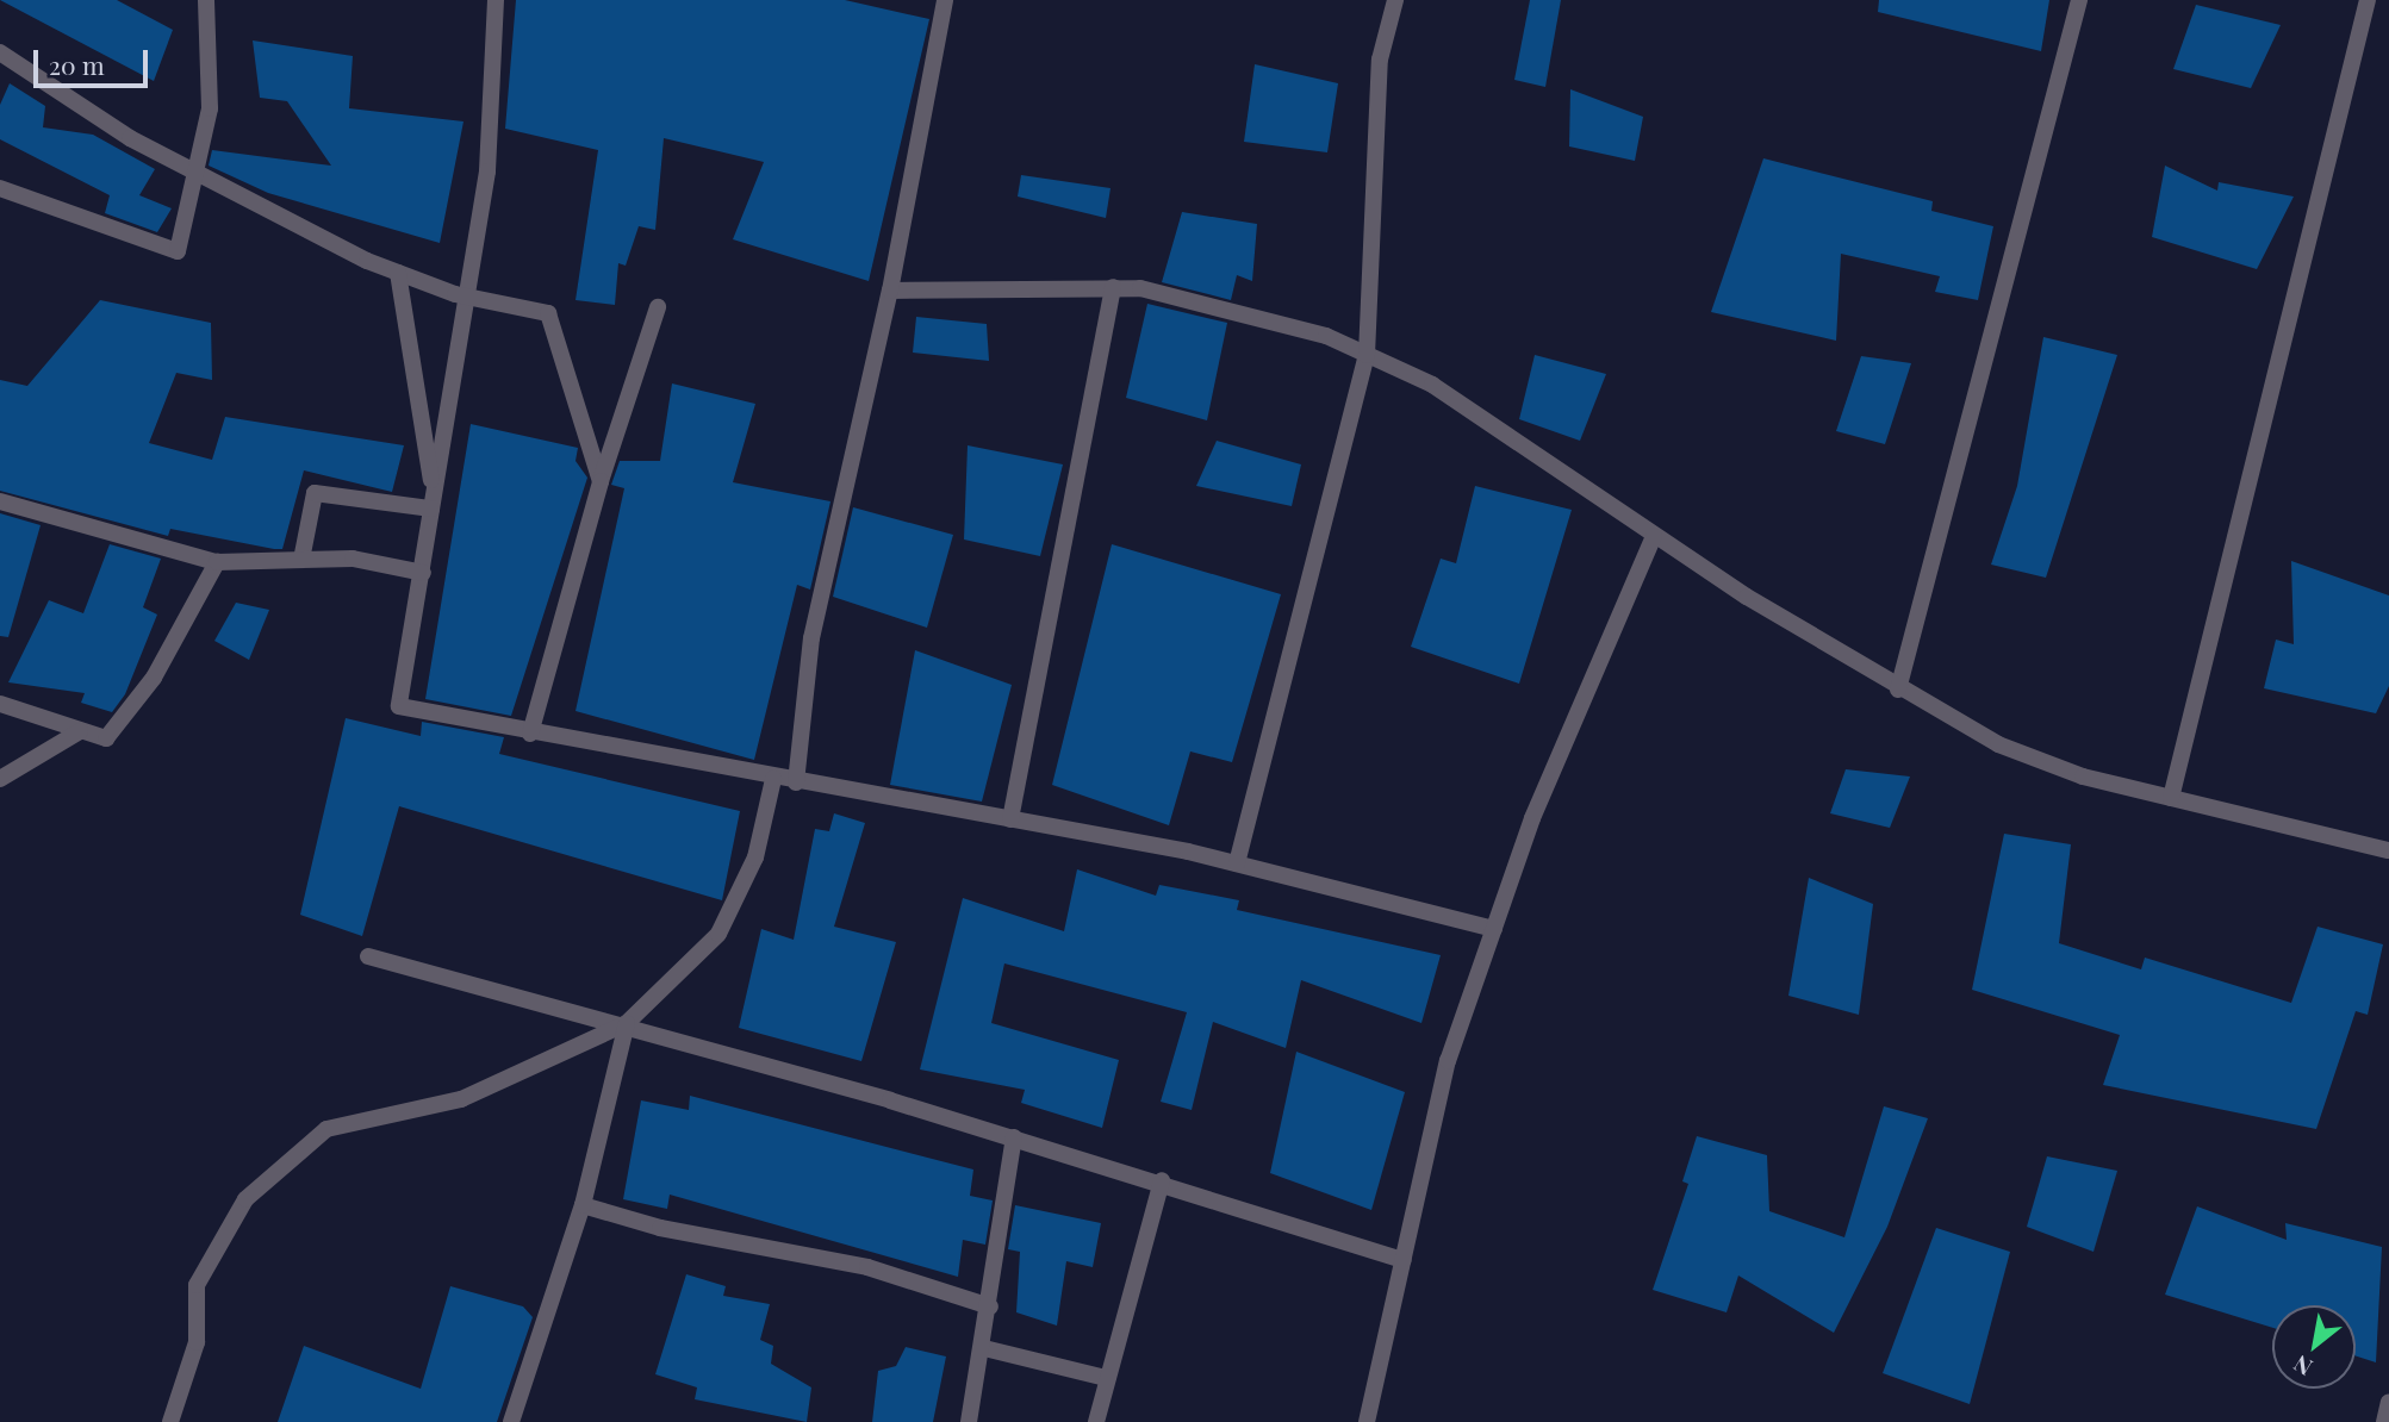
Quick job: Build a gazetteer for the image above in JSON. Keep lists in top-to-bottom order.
{
  "scale_bar": "20 m",
  "north": "bottom left"
}
